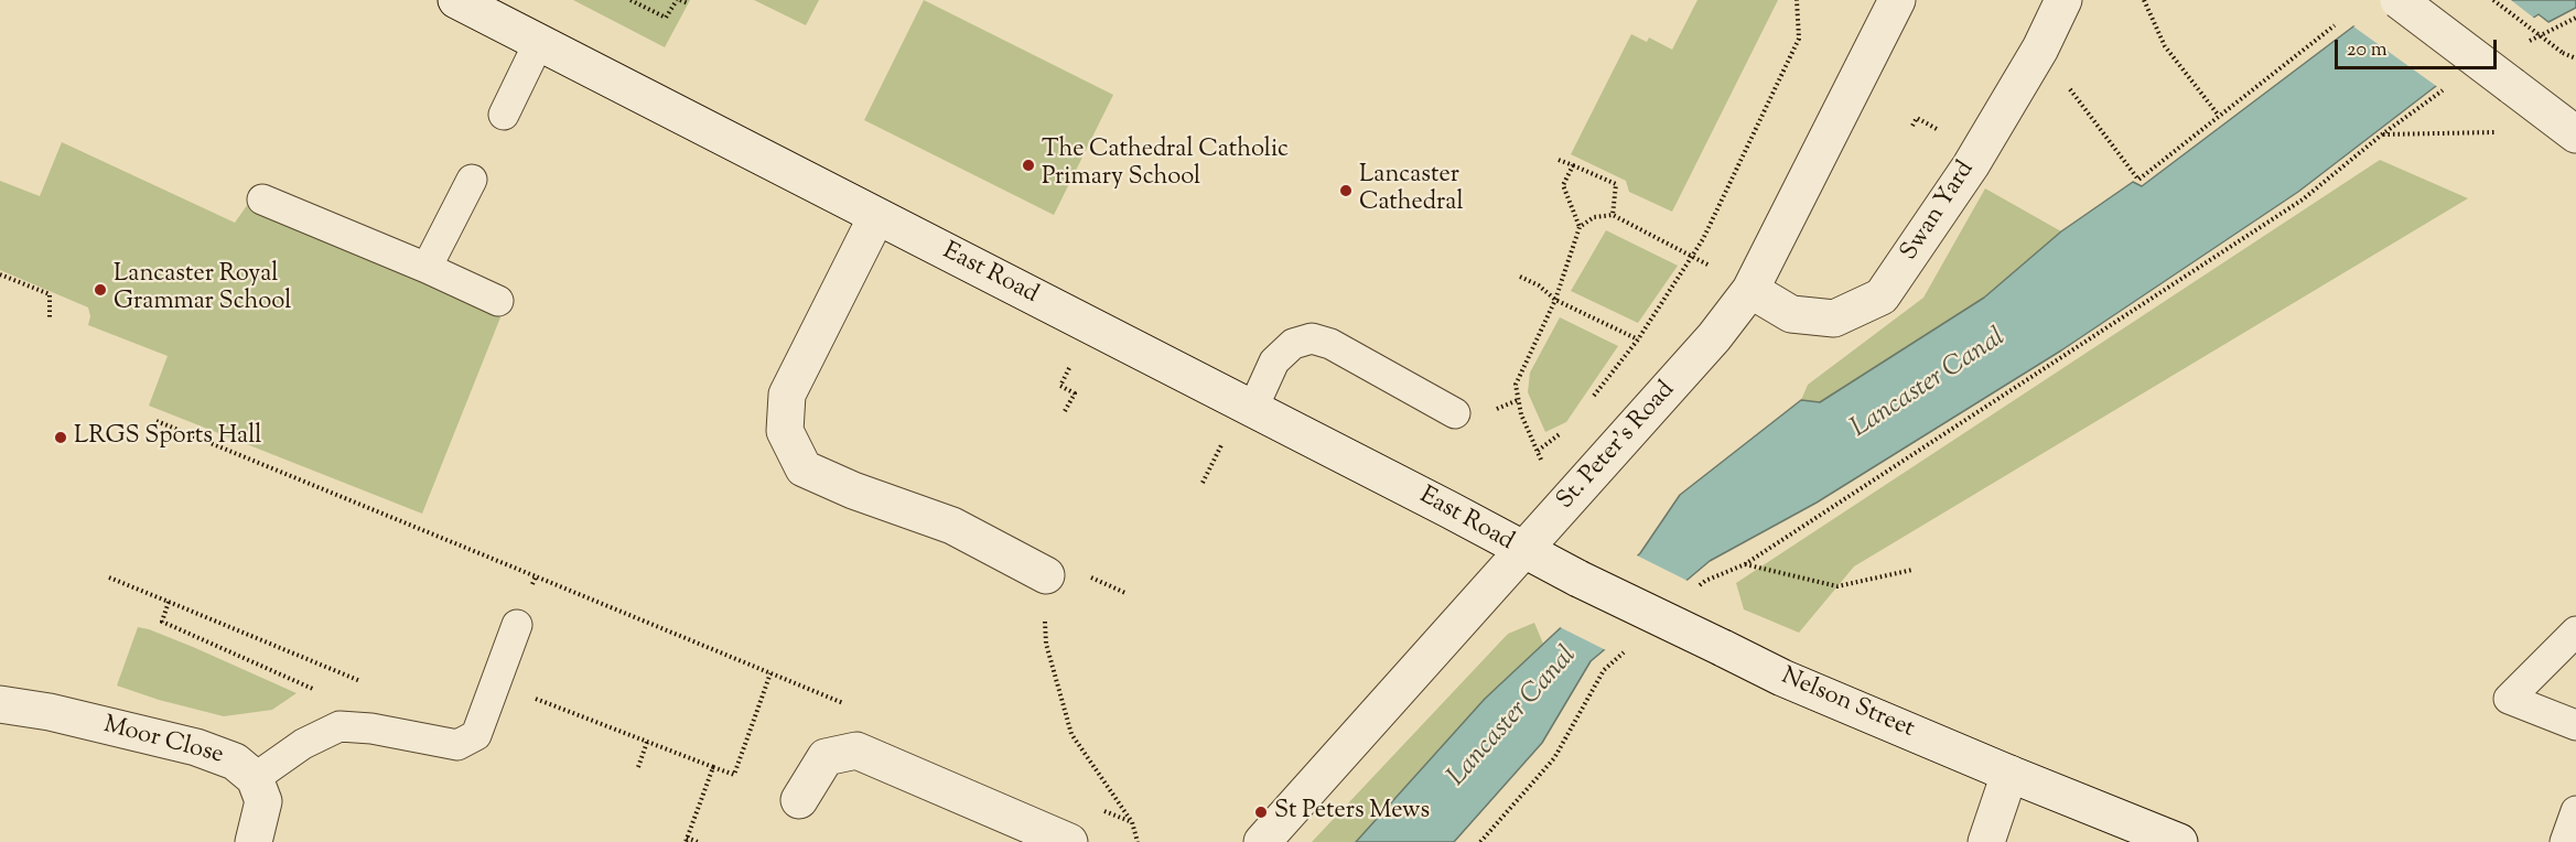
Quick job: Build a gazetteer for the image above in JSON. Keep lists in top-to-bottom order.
{
  "streets": {
    "street": [
      "Swan Yard",
      "East Road",
      "St. Peter's Road",
      "Nelson Street",
      "Moor Close"
    ]
  },
  "crossings": [
    ["Swan Yard", "St. Peter's Road"],
    ["East Road", "St. Peter's Road"],
    ["East Road", "Nelson Street"],
    ["St. Peter's Road", "Nelson Street"]
  ],
  "water": ["Lancaster Canal"],
  "places": [
    "The Cathedral Catholic Primary School",
    "Lancaster Cathedral",
    "Lancaster Royal Grammar School",
    "LRGS Sports Hall",
    "St Peters Mews"
  ],
  "scale_bar": "20 m"
}
